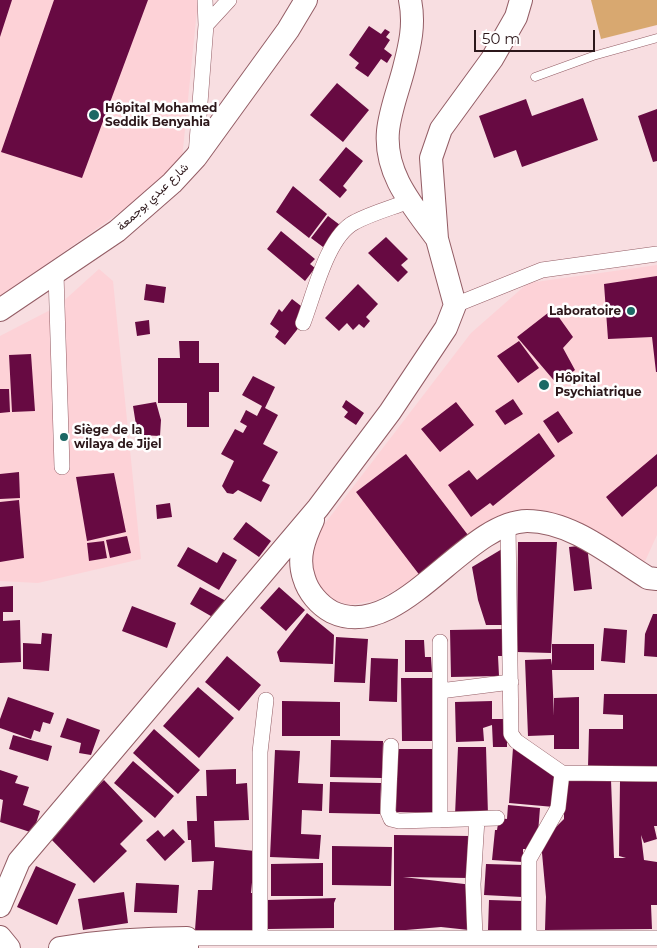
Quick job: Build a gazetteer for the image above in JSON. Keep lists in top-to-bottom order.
{
  "streets": {
    "main road": ["شارع عبدي بوجمعة"]
  },
  "places": [
    "Hôpital Mohamed Seddik Benyahia",
    "Laboratoire",
    "Hôpital Psychiatrique",
    "Siège de la wilaya de Jijel"
  ],
  "scale_bar": "50 m"
}
